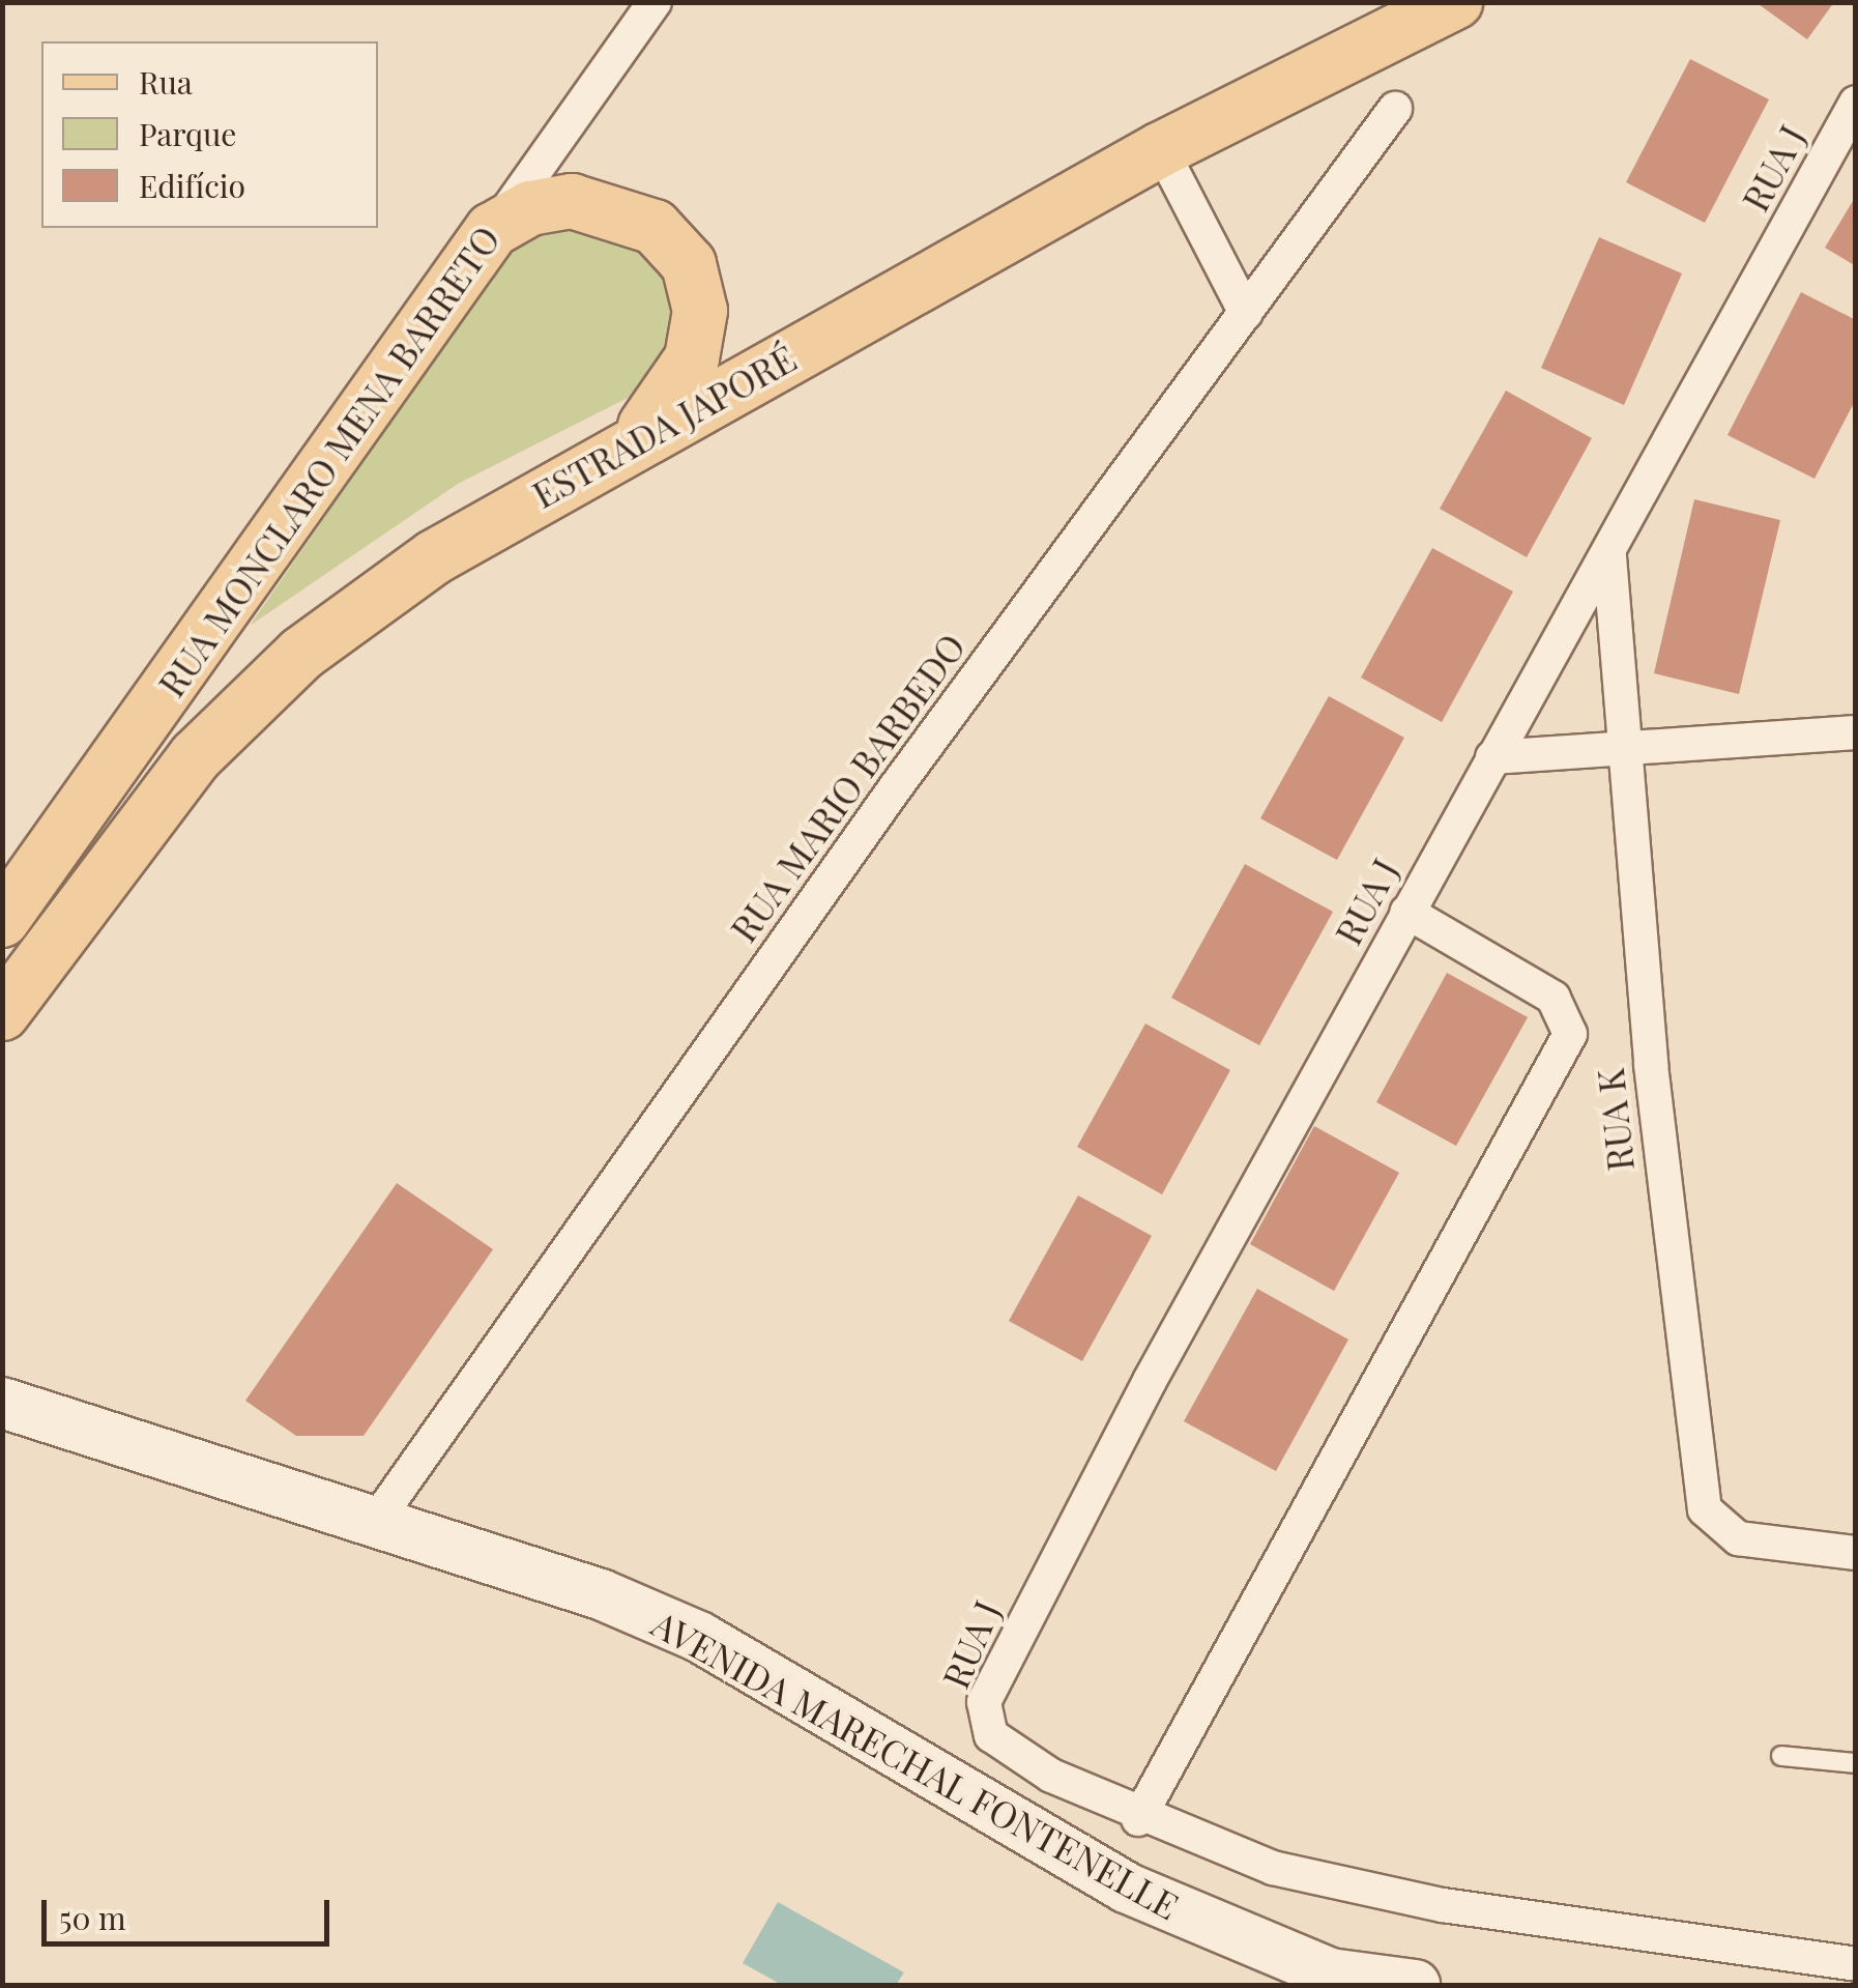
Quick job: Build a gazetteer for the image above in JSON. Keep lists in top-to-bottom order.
{
  "streets": {
    "main road": ["ESTRADA JAPORÉ", "RUA MONCLARO MENA BARRETO", "AVENIDA MARECHAL FONTENELLE"],
    "street": ["RUA J", "RUA MARIO BARBEDO", "RUA K"]
  },
  "crossings": [
    ["RUA J", "RUA K"],
    ["RUA MARIO BARBEDO", "AVENIDA MARECHAL FONTENELLE"]
  ],
  "legend": ["Rua", "Parque", "Edifício"],
  "scale_bar": "50 m"
}
